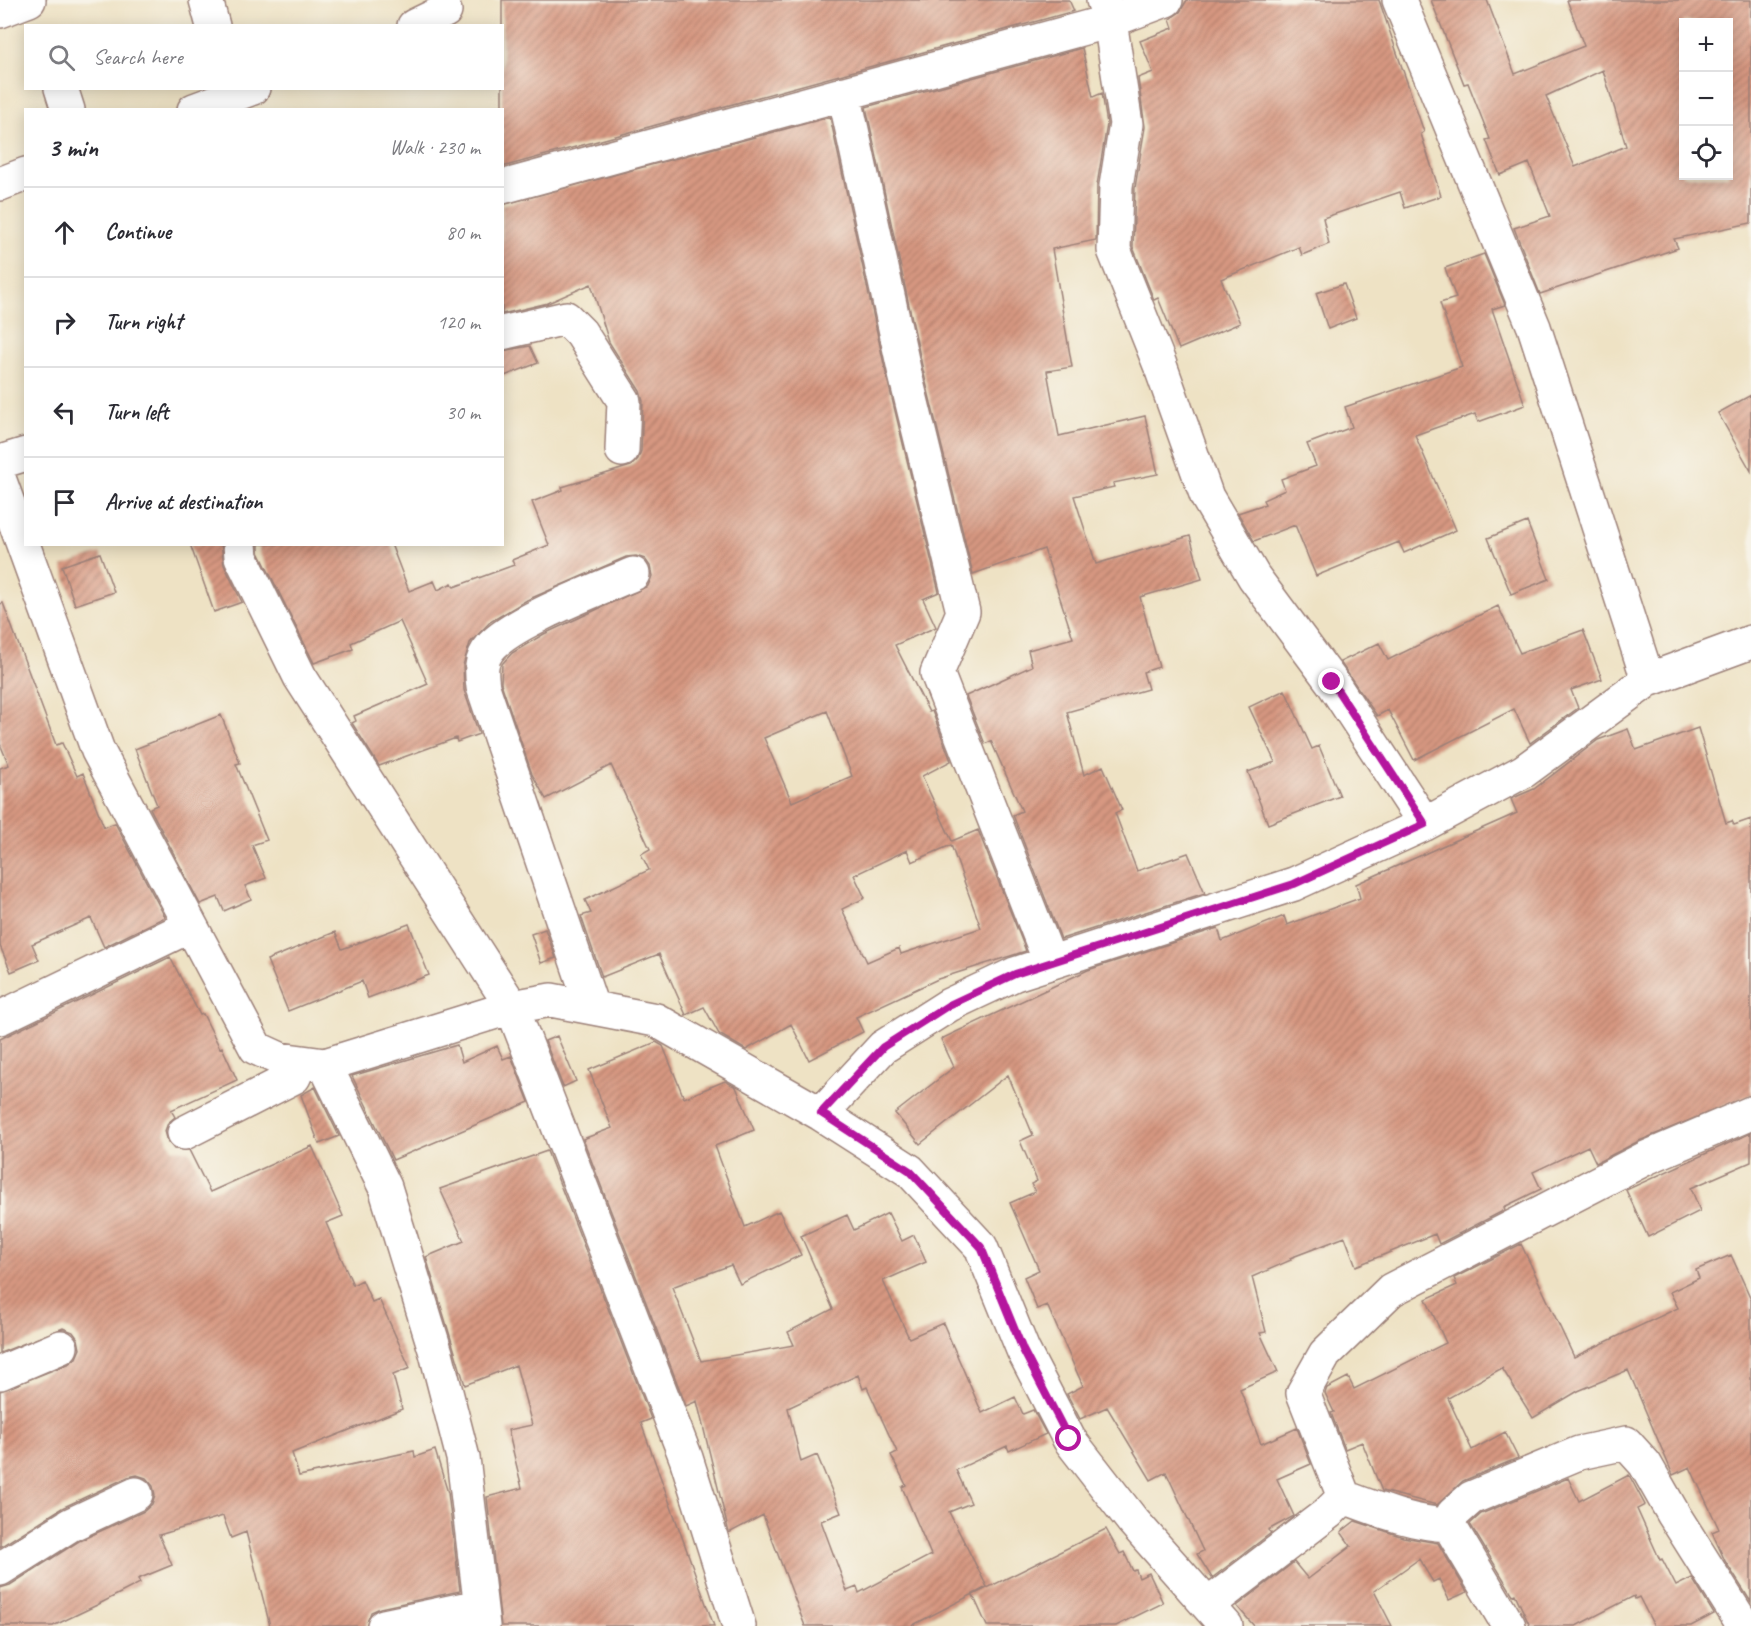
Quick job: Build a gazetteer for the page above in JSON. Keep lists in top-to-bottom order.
{
  "page": {
    "map_buttons": ["+", "−"],
    "search": "Search here",
    "heading": ["3 min", "Walk · 230 m"],
    "list": [
      ["Continue", "80 m"],
      ["Turn right", "120 m"],
      ["Turn left", "30 m"],
      "Arrive at destination"
    ]
  }
}
